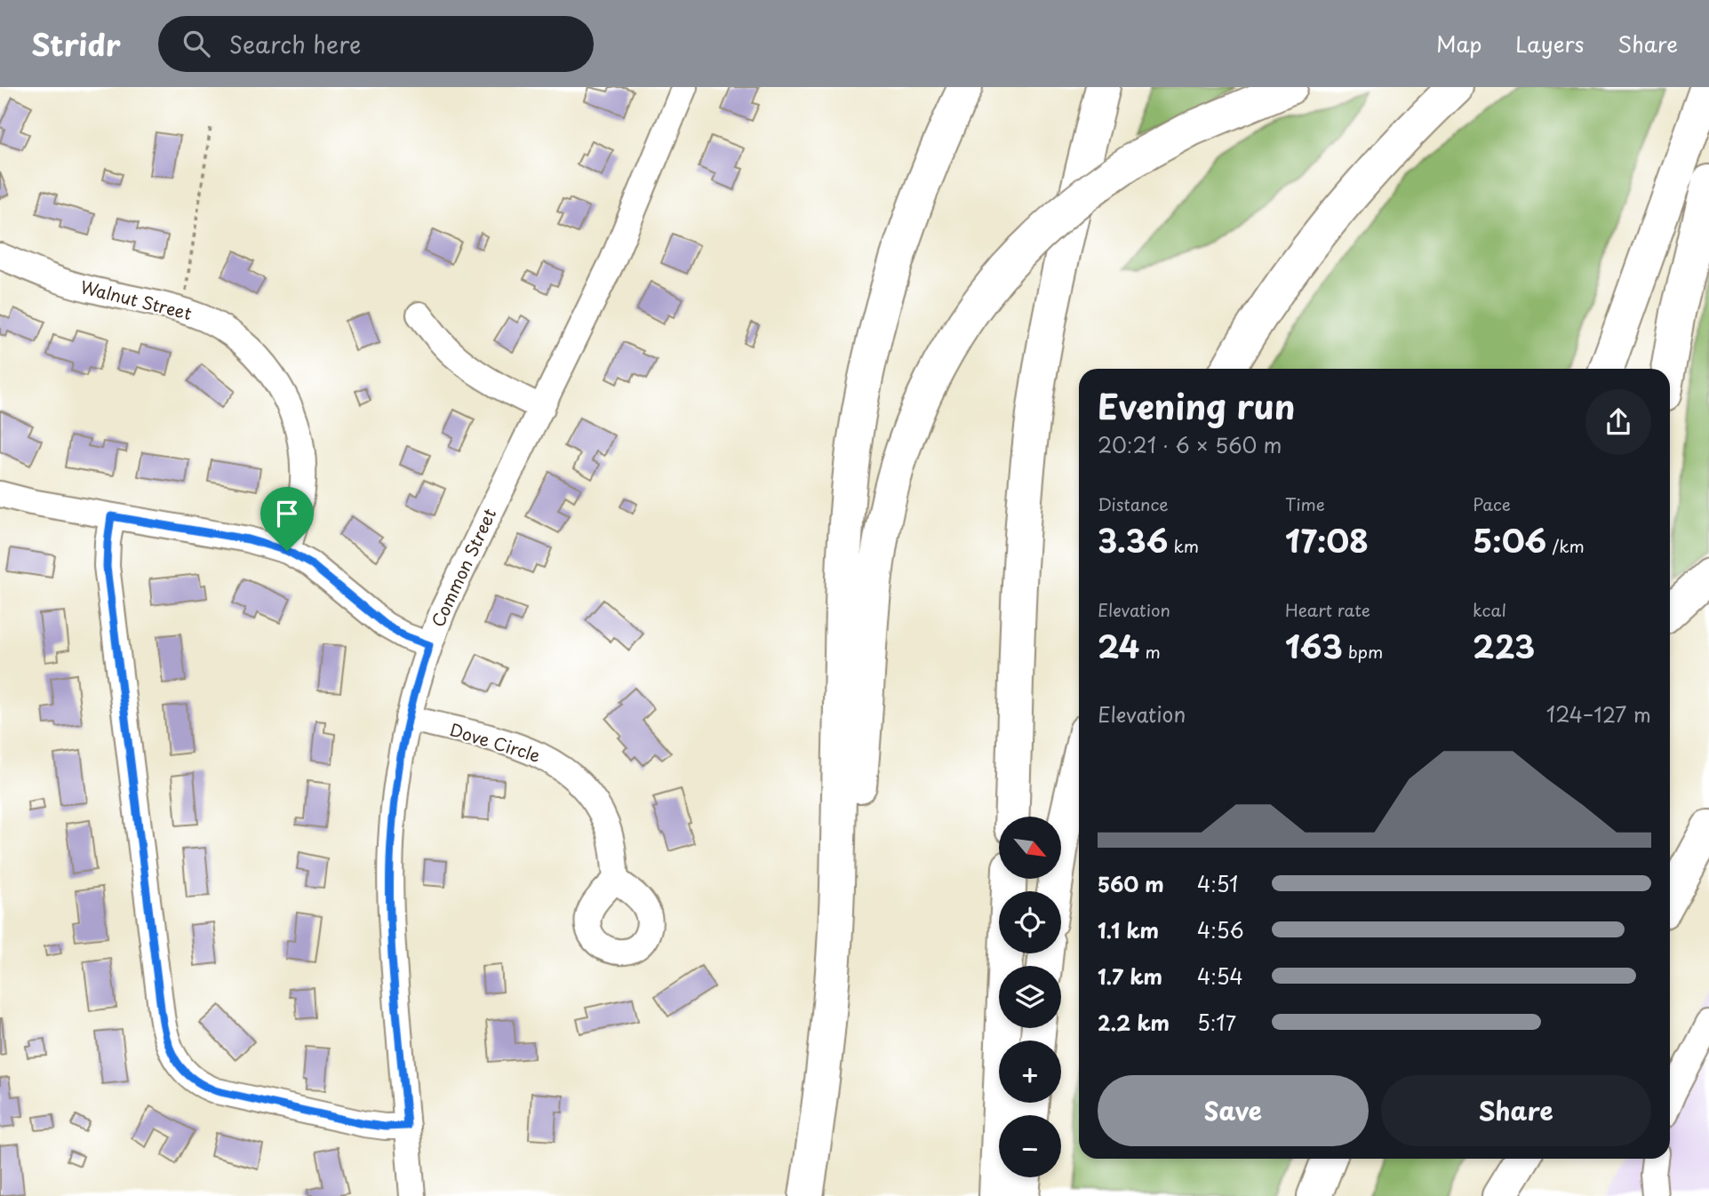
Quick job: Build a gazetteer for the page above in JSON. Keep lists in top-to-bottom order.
{
  "streets": {
    "street": ["Walnut Street", "Common Street", "Dove Circle"]
  },
  "crossings": [
    ["Common Street", "Dove Circle"]
  ],
  "north": "bottom right",
  "page": {
    "header": "Stridr",
    "search": "Search here",
    "nav": ["Map", "Layers", "Share"],
    "heading": ["Evening run", "20:21 · 6 × 560 m"],
    "stats": [
      ["Distance", "3.36 km"],
      ["Time", "17:08"],
      ["Pace", "5:06 /km"],
      ["Elevation", "24 m"],
      ["Heart rate", "163 bpm"],
      ["kcal", "223"]
    ],
    "chart": ["Elevation", "124–127 m"],
    "map_buttons": ["+", "−"],
    "list": [
      {
        "name": "560 m",
        "note": "4:51"
      },
      {
        "name": "1.1 km",
        "note": "4:56"
      },
      {
        "name": "1.7 km",
        "note": "4:54"
      },
      {
        "name": "2.2 km",
        "note": "5:17"
      }
    ],
    "buttons": ["Save", "Share"]
  }
}
